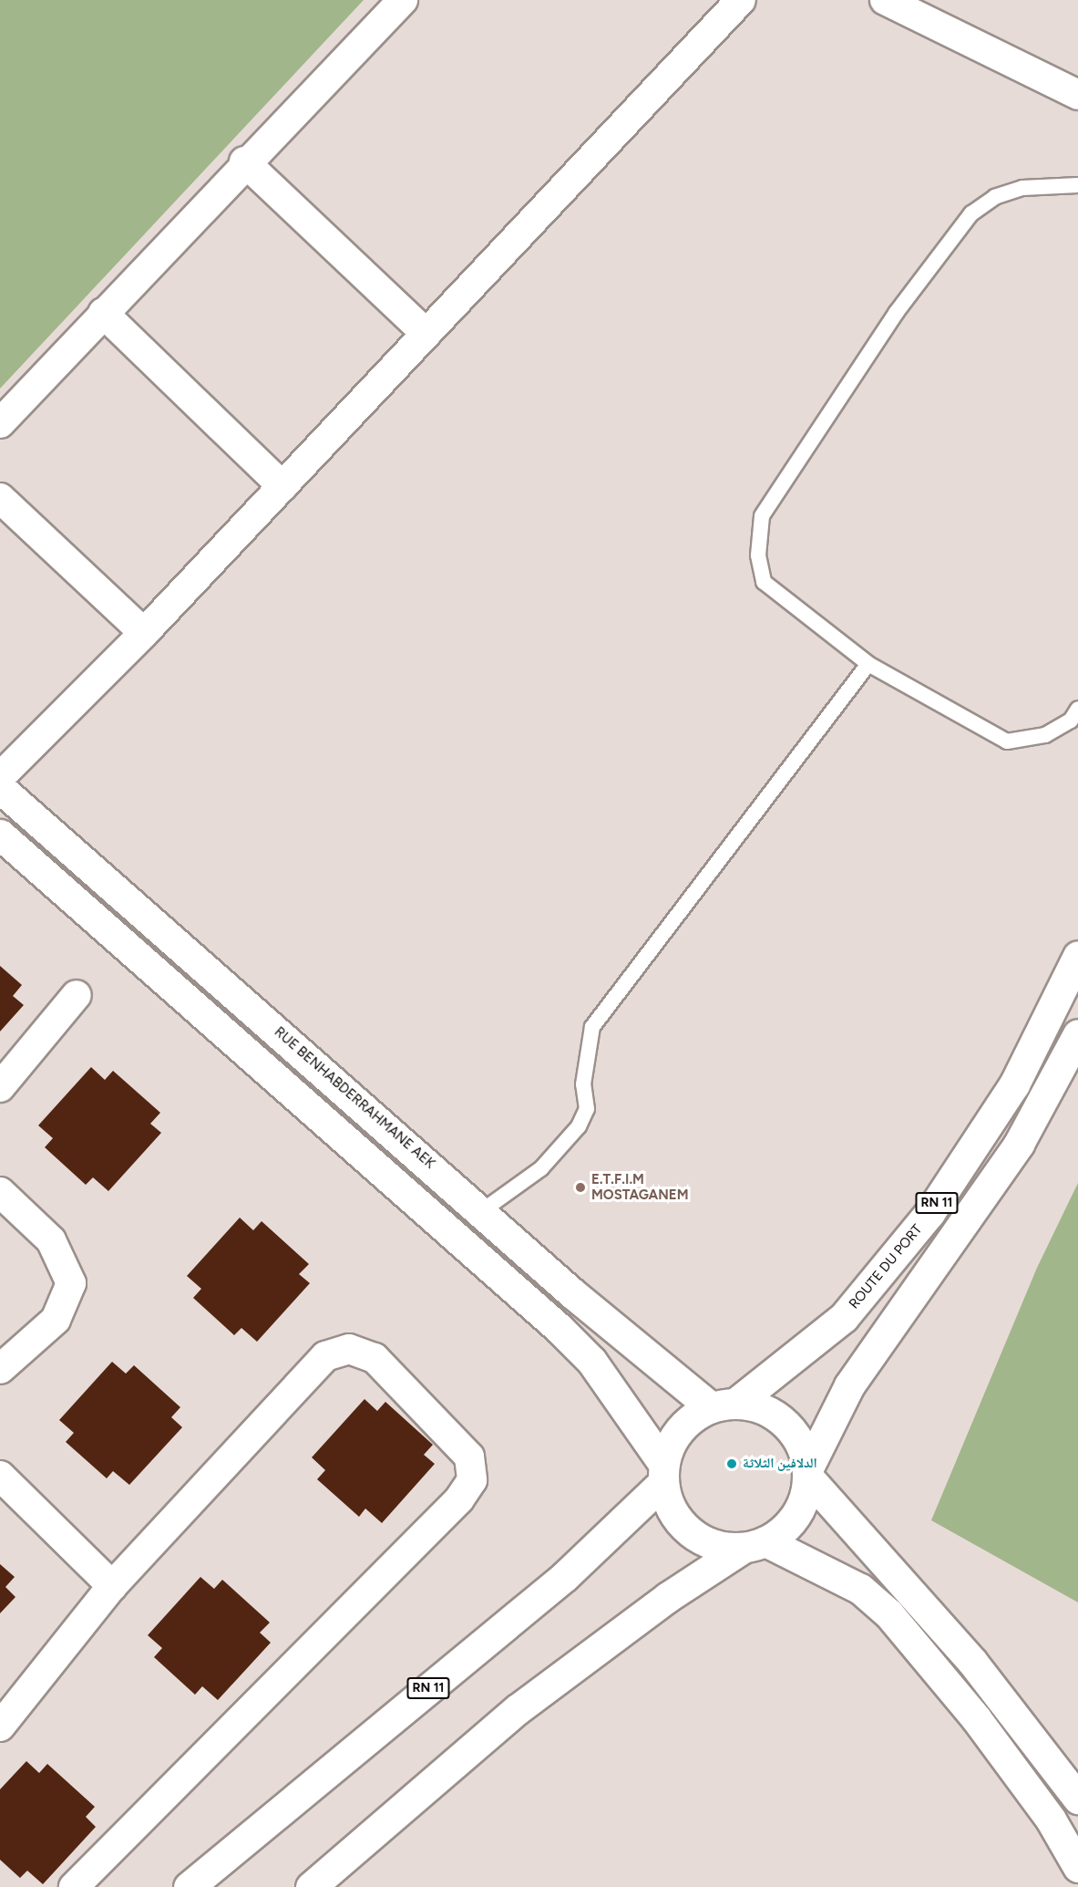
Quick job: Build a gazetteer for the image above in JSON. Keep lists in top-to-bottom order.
{
  "streets": {
    "main road": ["RUE BENHABDERRAHMANE AEK", "RN 11", "ROUTE DU PORT"]
  },
  "crossings": [
    ["RUE BENHABDERRAHMANE AEK", "RN 11"],
    ["RUE BENHABDERRAHMANE AEK", "ROUTE DU PORT"],
    ["RN 11", "ROUTE DU PORT"]
  ],
  "places": ["E.T.F.I.M MOSTAGANEM", "الدلافين الثلاثة"]
}
